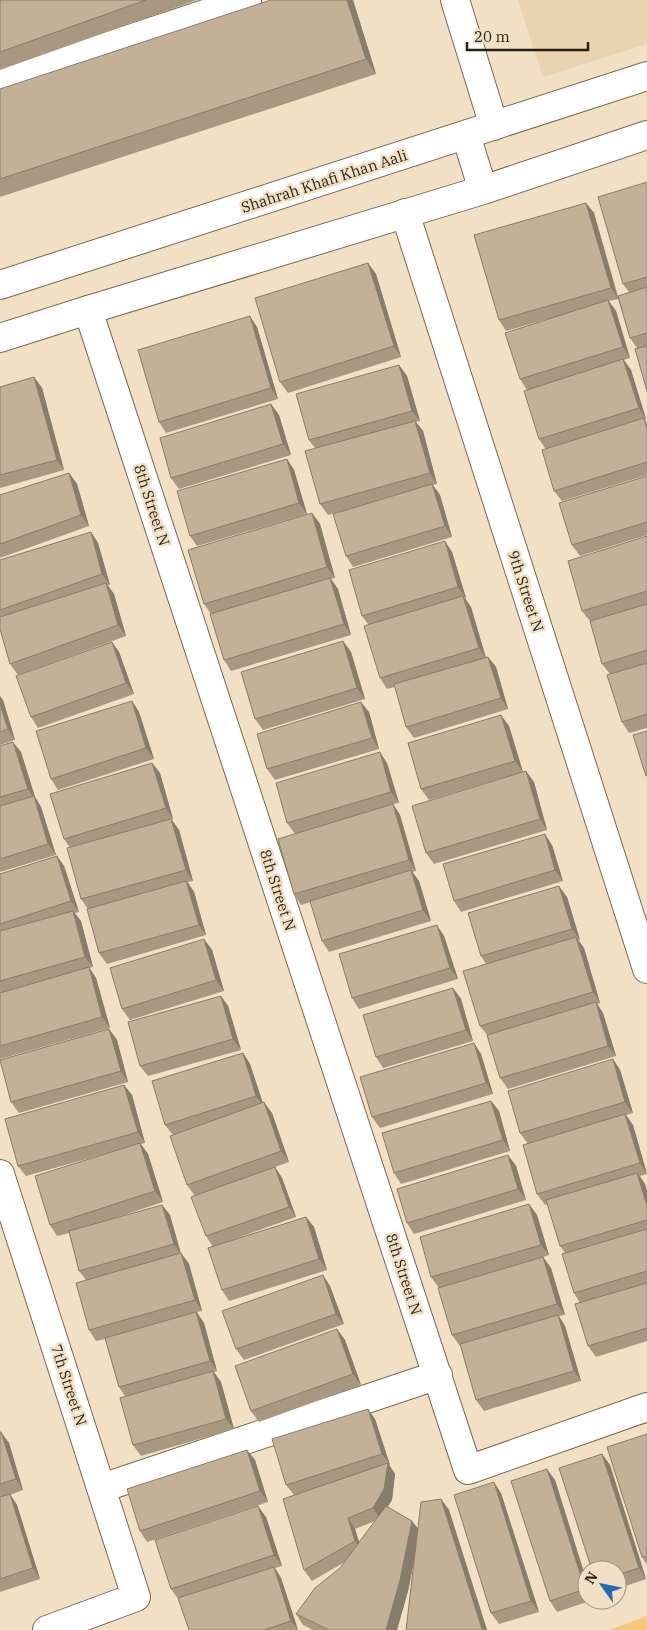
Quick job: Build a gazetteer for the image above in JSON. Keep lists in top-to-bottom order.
{
  "streets": {
    "street": [
      "Shahrah Khafi Khan Aali",
      "8th Street N",
      "9th Street N",
      "7th Street N"
    ]
  },
  "scale_bar": "20 m",
  "north": "top left"
}
